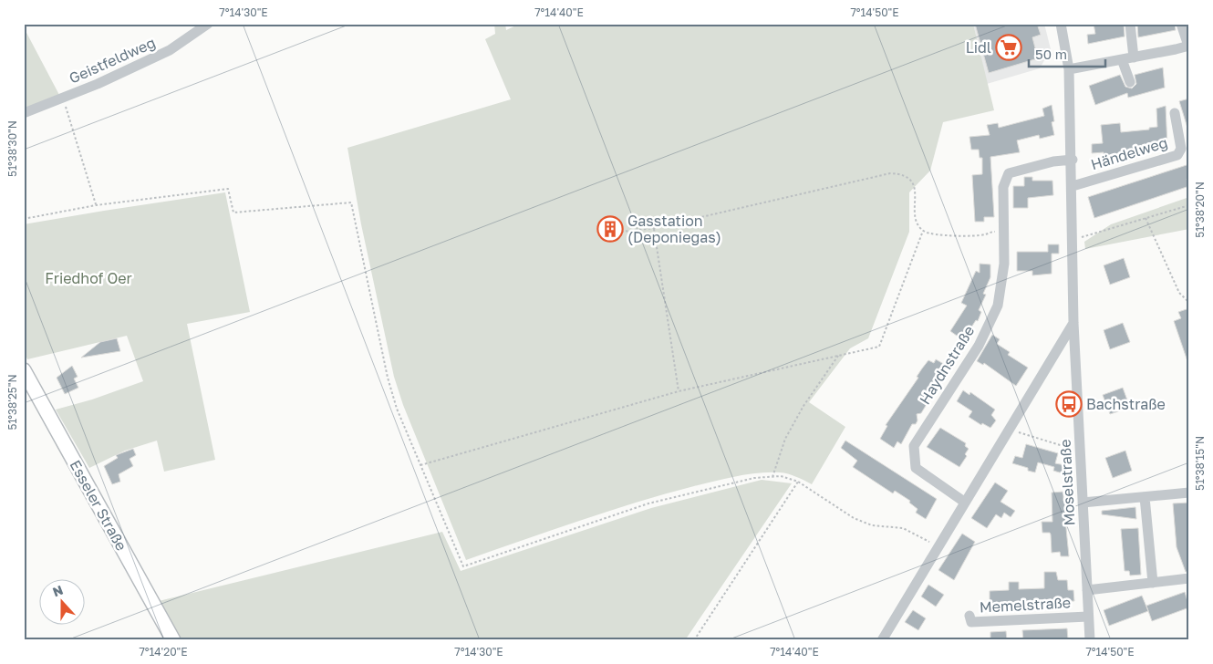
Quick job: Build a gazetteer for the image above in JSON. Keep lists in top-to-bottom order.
{
  "streets": {
    "main road": ["Esseler Straße"],
    "street": [
      "Geistfeldweg",
      "Händelweg",
      "Haydnstraße",
      "Moselstraße",
      "Memelstraße"
    ]
  },
  "crossings": [
    ["Moselstraße", "Memelstraße"]
  ],
  "parks": ["Friedhof Oer"],
  "places": {
    "supermarket": ["Lidl"],
    "building": ["Gasstation (Deponiegas)"],
    "bus stop": ["Bachstraße"]
  },
  "scale_bar": "50 m",
  "north": "top",
  "coordinates": [
    "7°14'30\"E",
    "7°14'40\"E",
    "7°14'50\"E",
    "51°38'30\"N",
    "51°38'20\"N",
    "51°38'25\"N",
    "51°38'15\"N",
    "7°14'20\"E"
  ]
}
